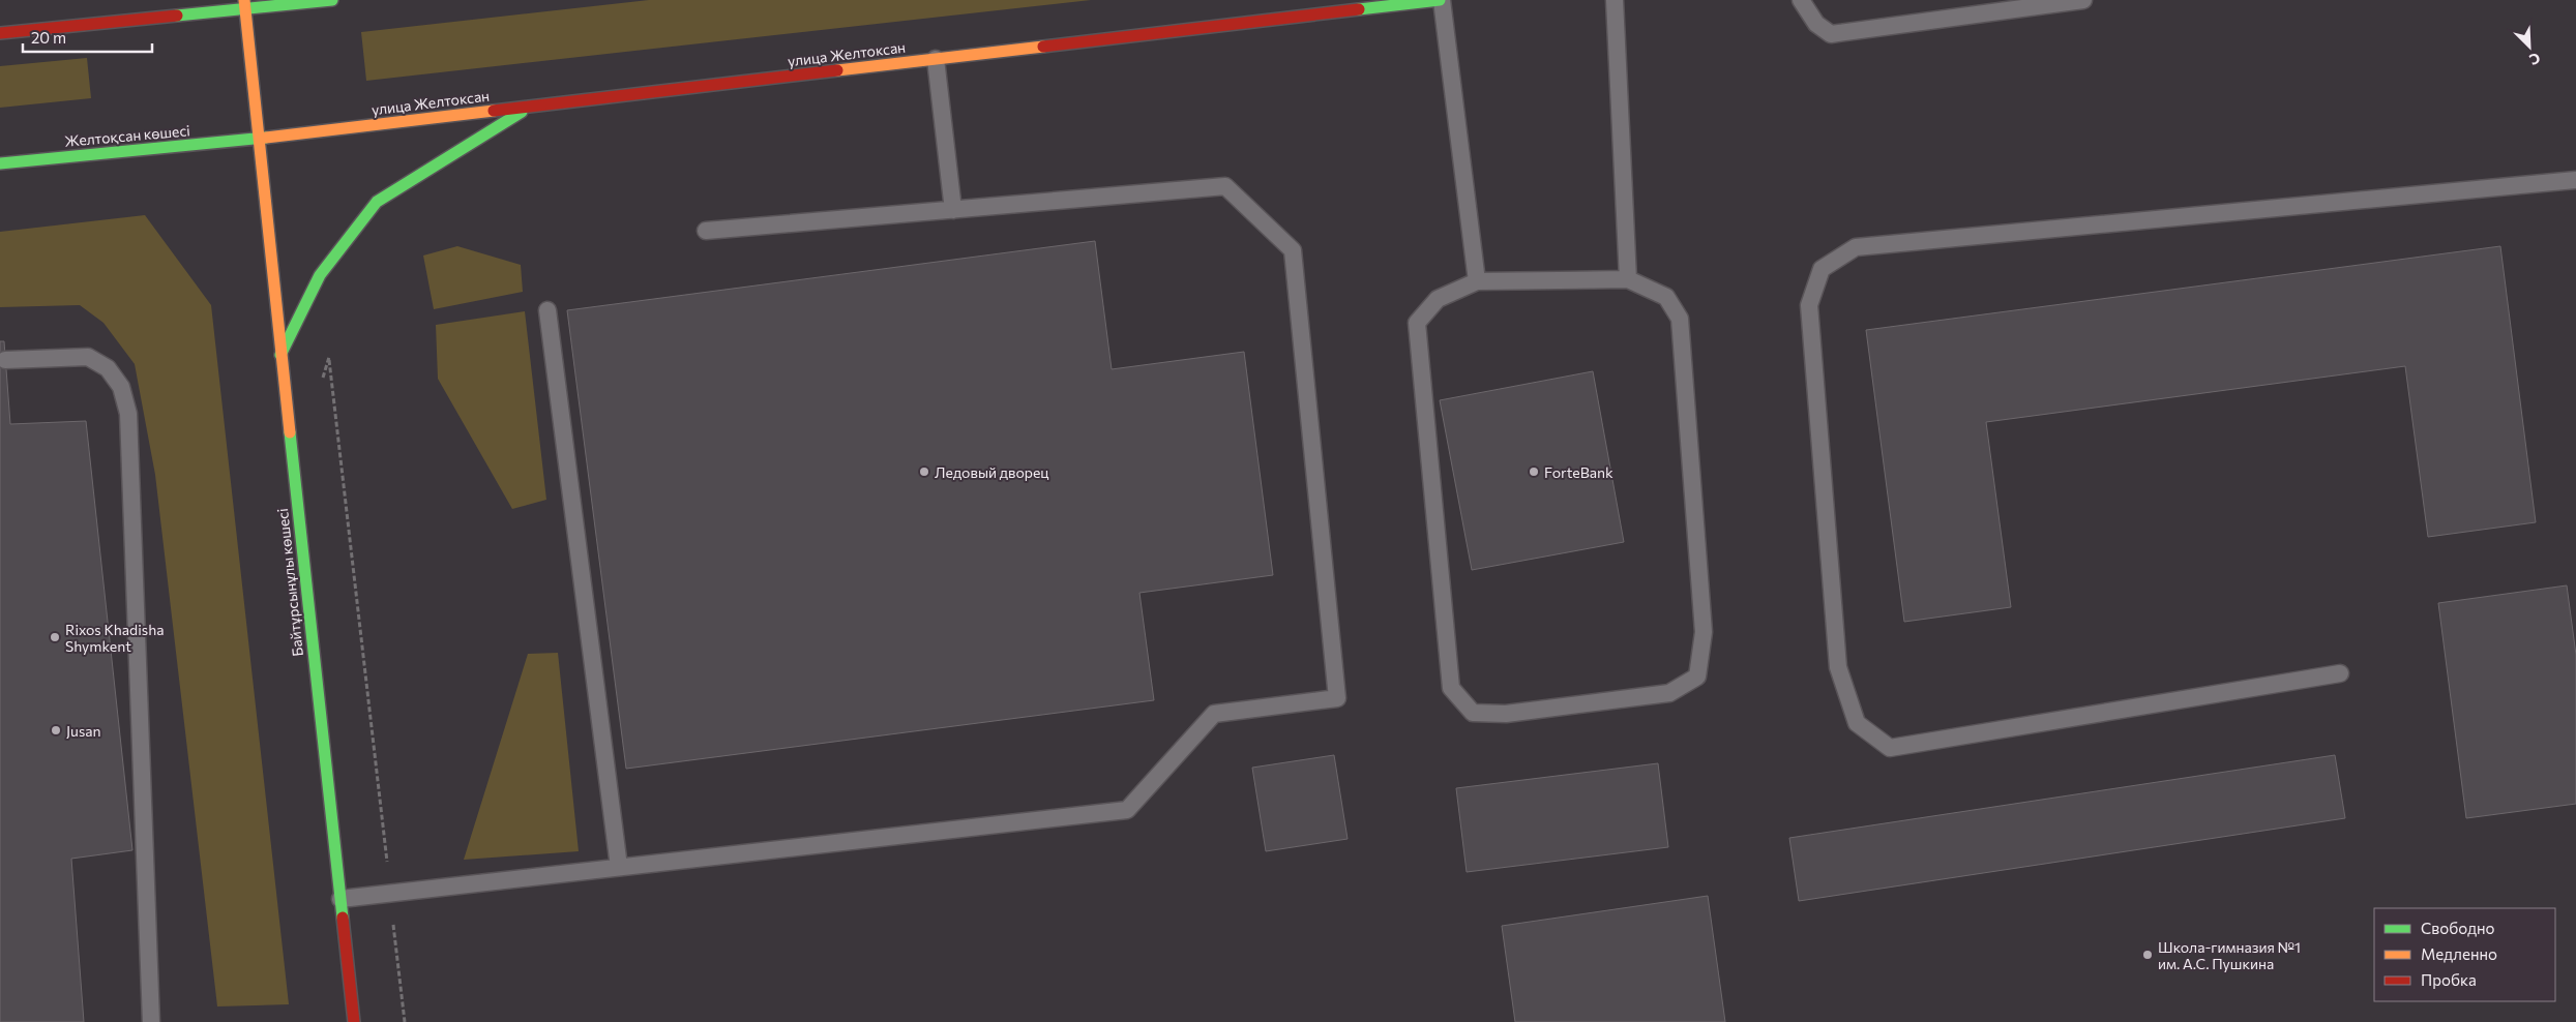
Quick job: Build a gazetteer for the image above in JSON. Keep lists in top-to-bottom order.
{
  "streets": {
    "main road": ["улица Желтоксан", "Желтоқсан көшесі", "Байтұрсынұлы көшесі"]
  },
  "crossings": [
    ["улица Желтоксан", "Желтоқсан көшесі"],
    ["улица Желтоксан", "Байтұрсынұлы көшесі"],
    ["Желтоқсан көшесі", "Байтұрсынұлы көшесі"]
  ],
  "places": [
    "Ледовый дворец",
    "ForteBank",
    "Rixos Khadisha Shymkent",
    "Jusan",
    "Школа-гимназия №1 им. А.С. Пушкина"
  ],
  "legend": ["Свободно", "Медленно", "Пробка"],
  "scale_bar": "20 m",
  "north": "bottom right"
}
